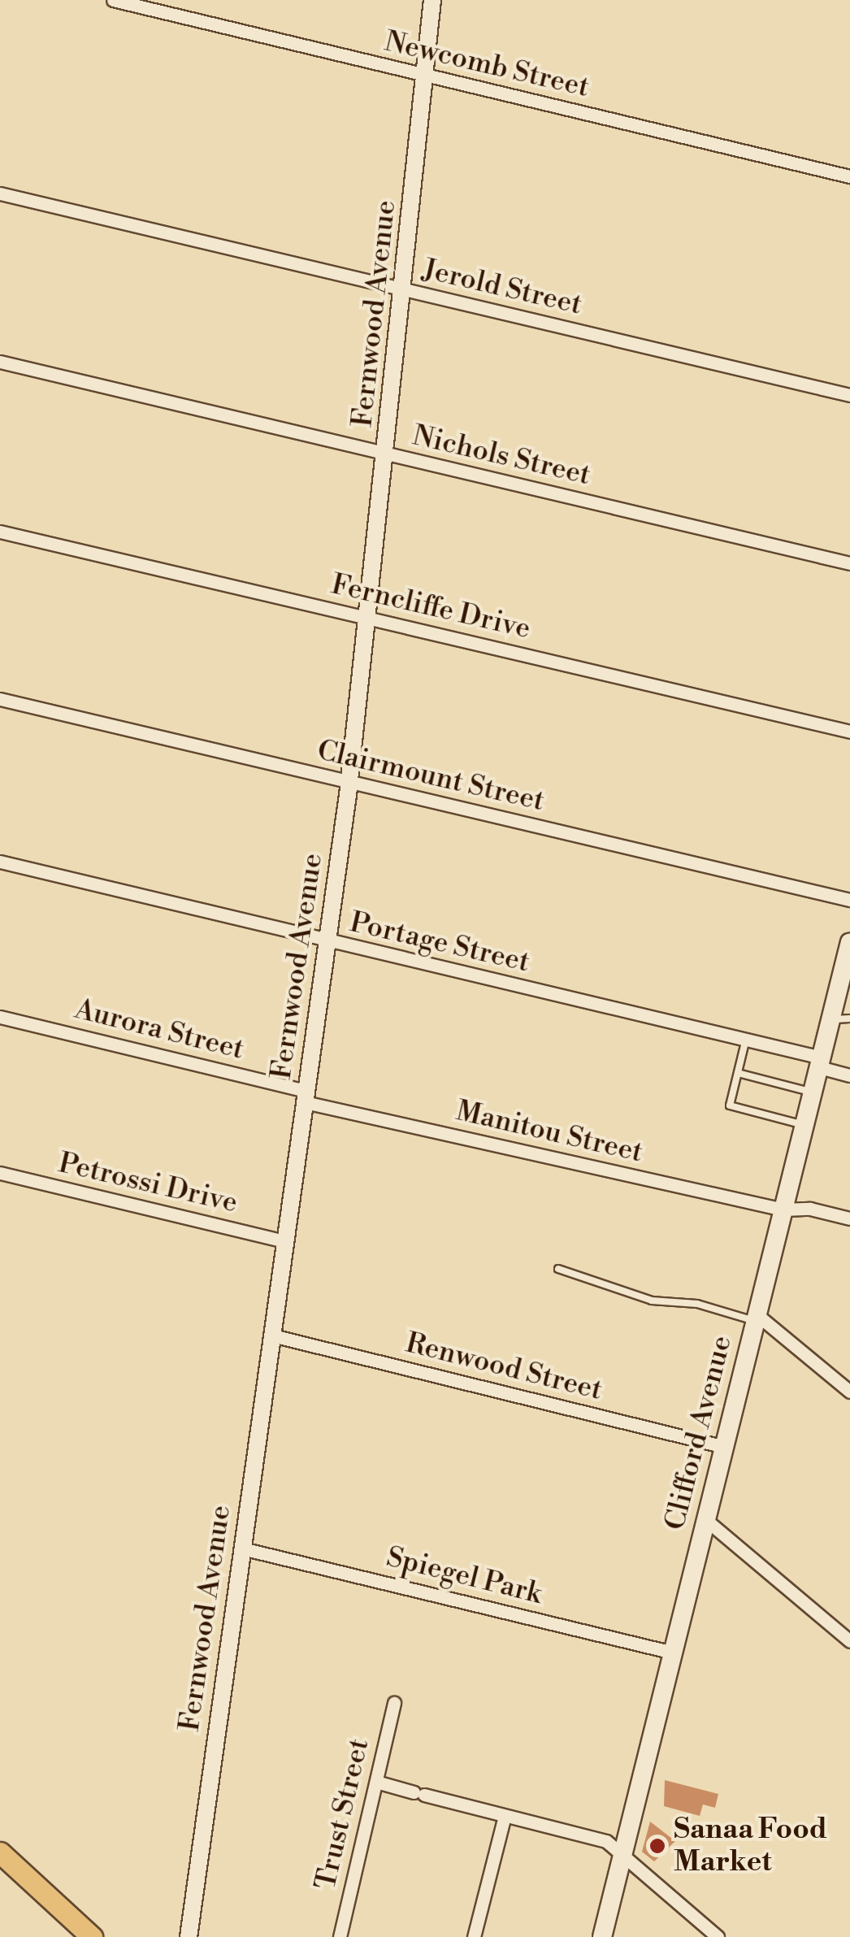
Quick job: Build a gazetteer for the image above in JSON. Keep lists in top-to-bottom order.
{
  "streets": {
    "main road": ["Clifford Avenue"],
    "street": [
      "Newcomb Street",
      "Jerold Street",
      "Fernwood Avenue",
      "Nichols Street",
      "Ferncliffe Drive",
      "Clairmount Street",
      "Portage Street",
      "Aurora Street",
      "Manitou Street",
      "Petrossi Drive",
      "Renwood Street",
      "Spiegel Park",
      "Trust Street"
    ]
  },
  "crossings": [
    ["Newcomb Street", "Fernwood Avenue"],
    ["Jerold Street", "Fernwood Avenue"],
    ["Fernwood Avenue", "Nichols Street"],
    ["Fernwood Avenue", "Ferncliffe Drive"],
    ["Fernwood Avenue", "Clairmount Street"],
    ["Fernwood Avenue", "Portage Street"],
    ["Fernwood Avenue", "Aurora Street"],
    ["Fernwood Avenue", "Manitou Street"],
    ["Fernwood Avenue", "Petrossi Drive"],
    ["Fernwood Avenue", "Renwood Street"],
    ["Fernwood Avenue", "Spiegel Park"],
    ["Portage Street", "Clifford Avenue"],
    ["Aurora Street", "Manitou Street"],
    ["Manitou Street", "Clifford Avenue"],
    ["Renwood Street", "Clifford Avenue"],
    ["Clifford Avenue", "Spiegel Park"]
  ],
  "places": ["Sanaa Food Market"]
}
